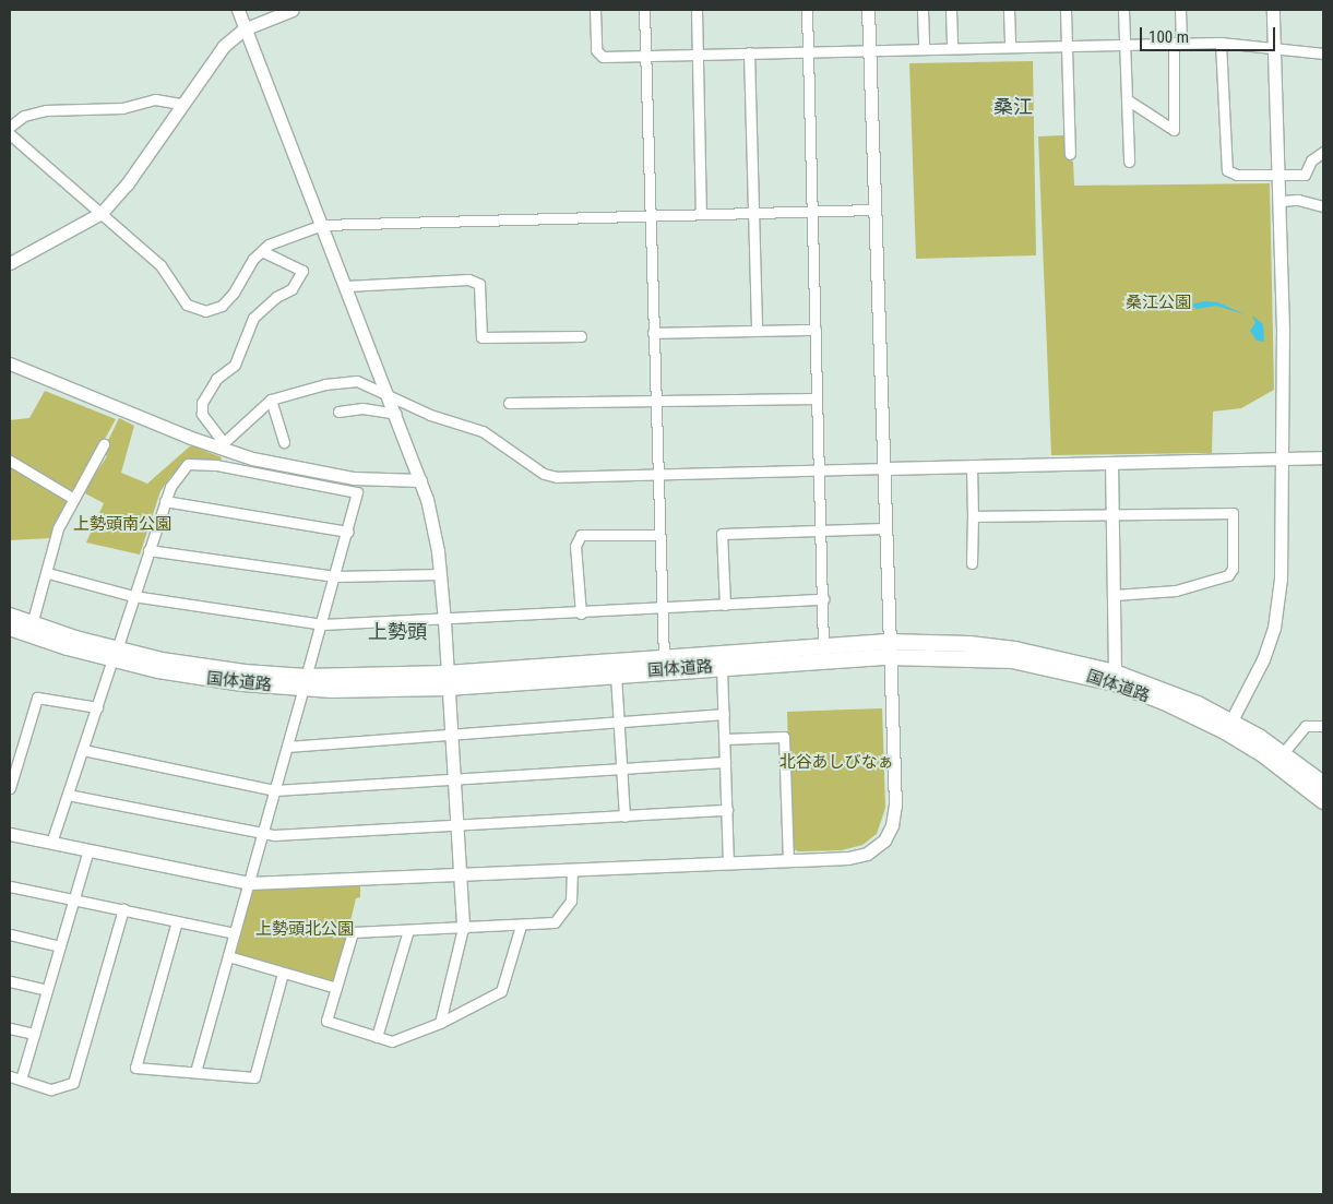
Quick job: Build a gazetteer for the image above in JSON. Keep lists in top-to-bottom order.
{
  "streets": {
    "main road": ["国体道路"]
  },
  "districts": ["桑江", "上勢頭"],
  "parks": [
    "桑江公園",
    "上勢頭南公園",
    "北谷あしびなぁ",
    "上勢頭北公園"
  ],
  "scale_bar": "100 m"
}
